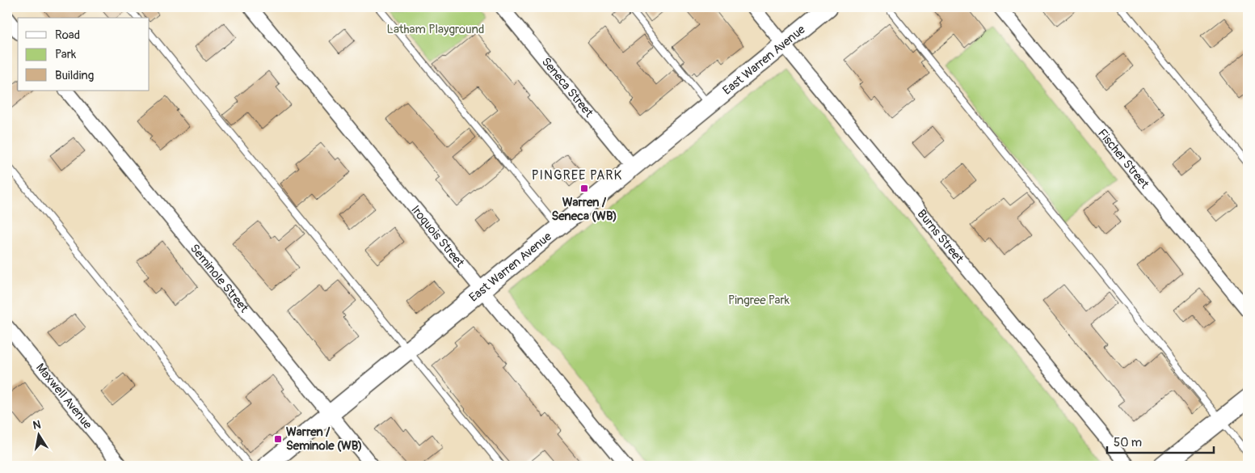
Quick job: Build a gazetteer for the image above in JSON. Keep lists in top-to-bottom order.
{
  "streets": {
    "main road": ["East Warren Avenue"],
    "street": [
      "Seneca Street",
      "Fischer Street",
      "Iroquois Street",
      "Burns Street",
      "Seminole Street",
      "Maxwell Avenue"
    ]
  },
  "crossings": [
    ["East Warren Avenue", "Seneca Street"],
    ["East Warren Avenue", "Iroquois Street"],
    ["East Warren Avenue", "Burns Street"],
    ["East Warren Avenue", "Seminole Street"]
  ],
  "districts": ["PINGREE PARK"],
  "parks": ["Latham Playground", "Pingree Park"],
  "places": {
    "transit": ["Warren / Seneca (WB)", "Warren / Seminole (WB)"]
  },
  "legend": ["Road", "Park", "Building"],
  "scale_bar": "50 m",
  "north": "top"
}
